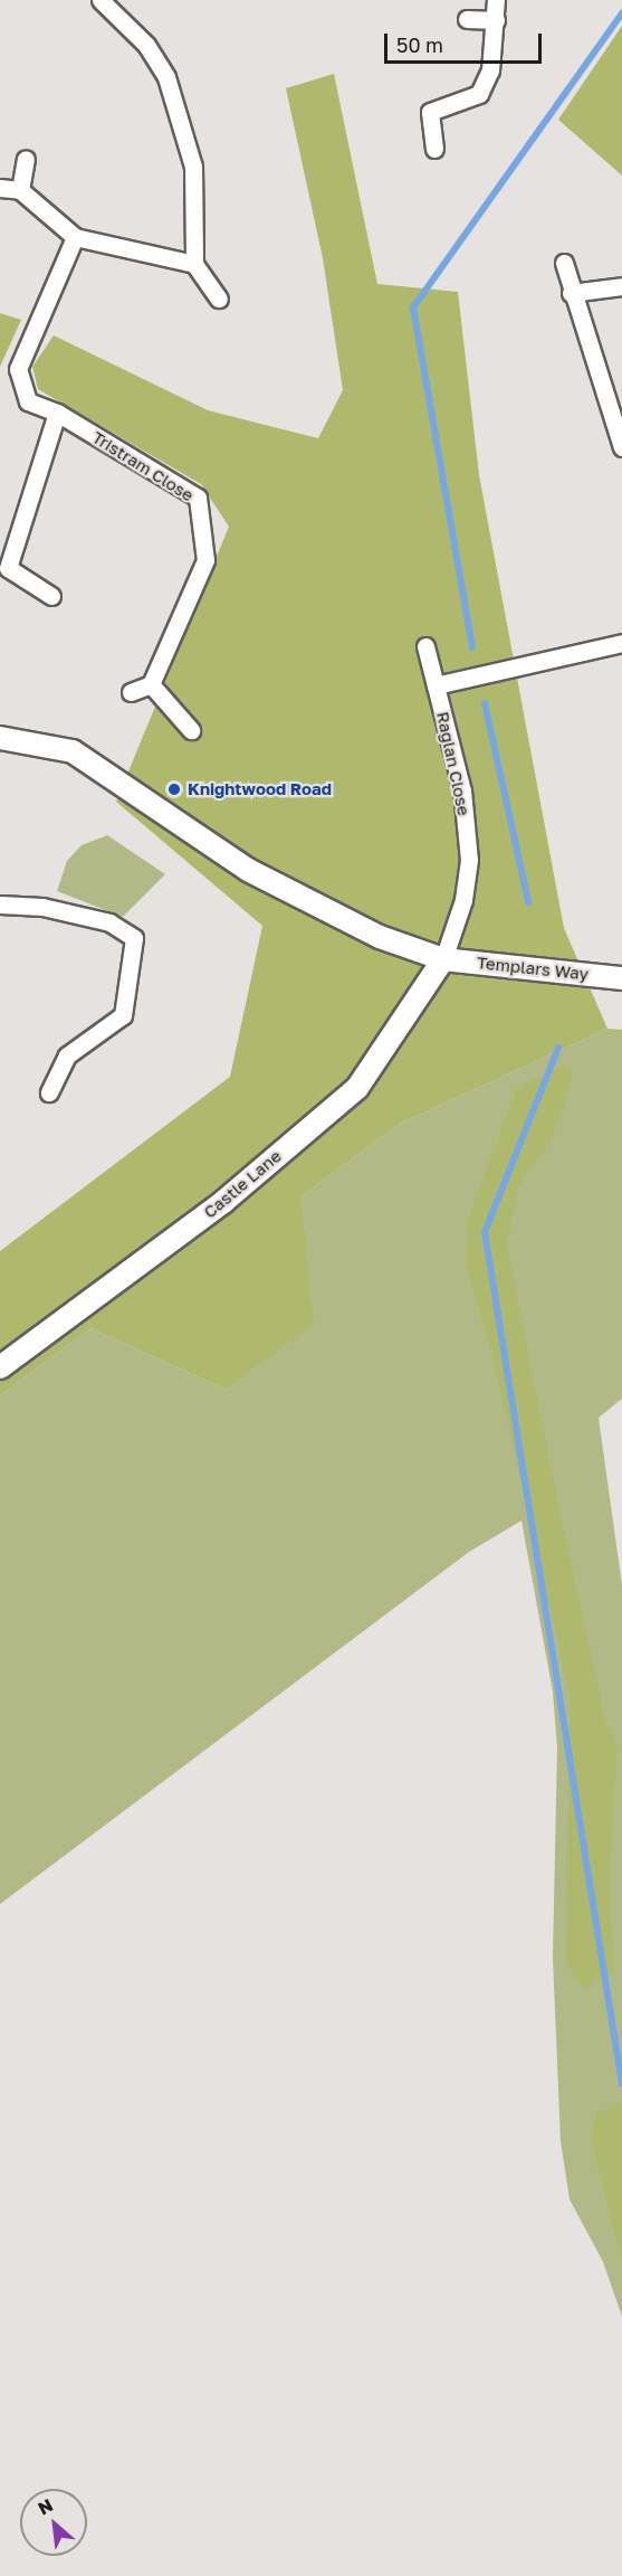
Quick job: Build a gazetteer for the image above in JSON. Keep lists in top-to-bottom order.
{
  "streets": {
    "street": [
      "Tristram Close",
      "Raglan Close",
      "Templars Way",
      "Castle Lane"
    ]
  },
  "crossings": [
    ["Raglan Close", "Templars Way"],
    ["Raglan Close", "Castle Lane"],
    ["Templars Way", "Castle Lane"]
  ],
  "places": ["Knightwood Road"],
  "scale_bar": "50 m",
  "north": "top left"
}
